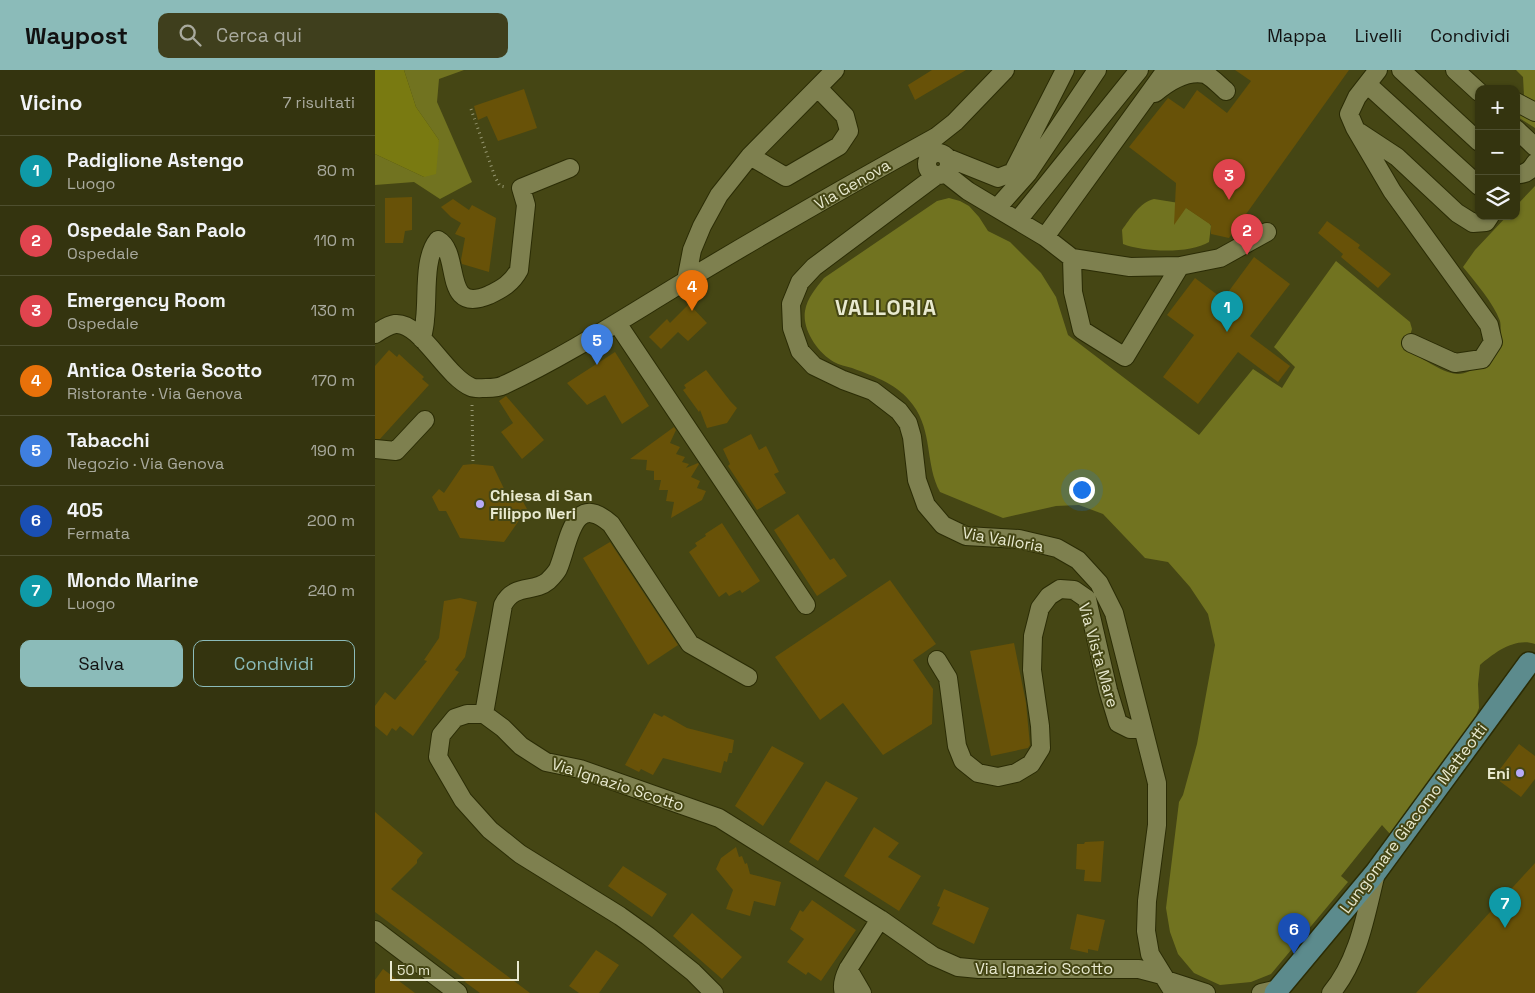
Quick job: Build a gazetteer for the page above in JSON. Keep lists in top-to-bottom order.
{
  "streets": {
    "main road": ["Lungomare Giacomo Matteotti"],
    "street": [
      "Via Genova",
      "Via Valloria",
      "Via Vista Mare",
      "Via Ignazio Scotto"
    ]
  },
  "crossings": [
    ["Via Genova", "Via Valloria"],
    ["Via Valloria", "Via Vista Mare"],
    ["Via Valloria", "Via Ignazio Scotto"]
  ],
  "districts": ["VALLORIA"],
  "places": ["Chiesa di San Filippo Neri", "Eni"],
  "scale_bar": "50 m",
  "page": {
    "header": "Waypost",
    "search": "Cerca qui",
    "nav": ["Mappa", "Livelli", "Condividi"],
    "heading": ["Vicino", "7 risultati"],
    "map_buttons": ["+", "−"],
    "list": [
      {
        "mark": "1",
        "name": "Padiglione Astengo",
        "note": "Luogo",
        "value": "80 m"
      },
      {
        "mark": "2",
        "name": "Ospedale San Paolo",
        "note": "Ospedale",
        "value": "110 m"
      },
      {
        "mark": "3",
        "name": "Emergency Room",
        "note": "Ospedale",
        "value": "130 m"
      },
      {
        "mark": "4",
        "name": "Antica Osteria Scotto",
        "note": "Ristorante · Via Genova",
        "value": "170 m"
      },
      {
        "mark": "5",
        "name": "Tabacchi",
        "note": "Negozio · Via Genova",
        "value": "190 m"
      },
      {
        "mark": "6",
        "name": "405",
        "note": "Fermata",
        "value": "200 m"
      },
      {
        "mark": "7",
        "name": "Mondo Marine",
        "note": "Luogo",
        "value": "240 m"
      }
    ],
    "pins": [
      "3",
      "2",
      "4",
      "1",
      "5",
      "7",
      "6"
    ],
    "buttons": ["Salva", "Condividi"],
    "scale": "50 m"
  }
}
